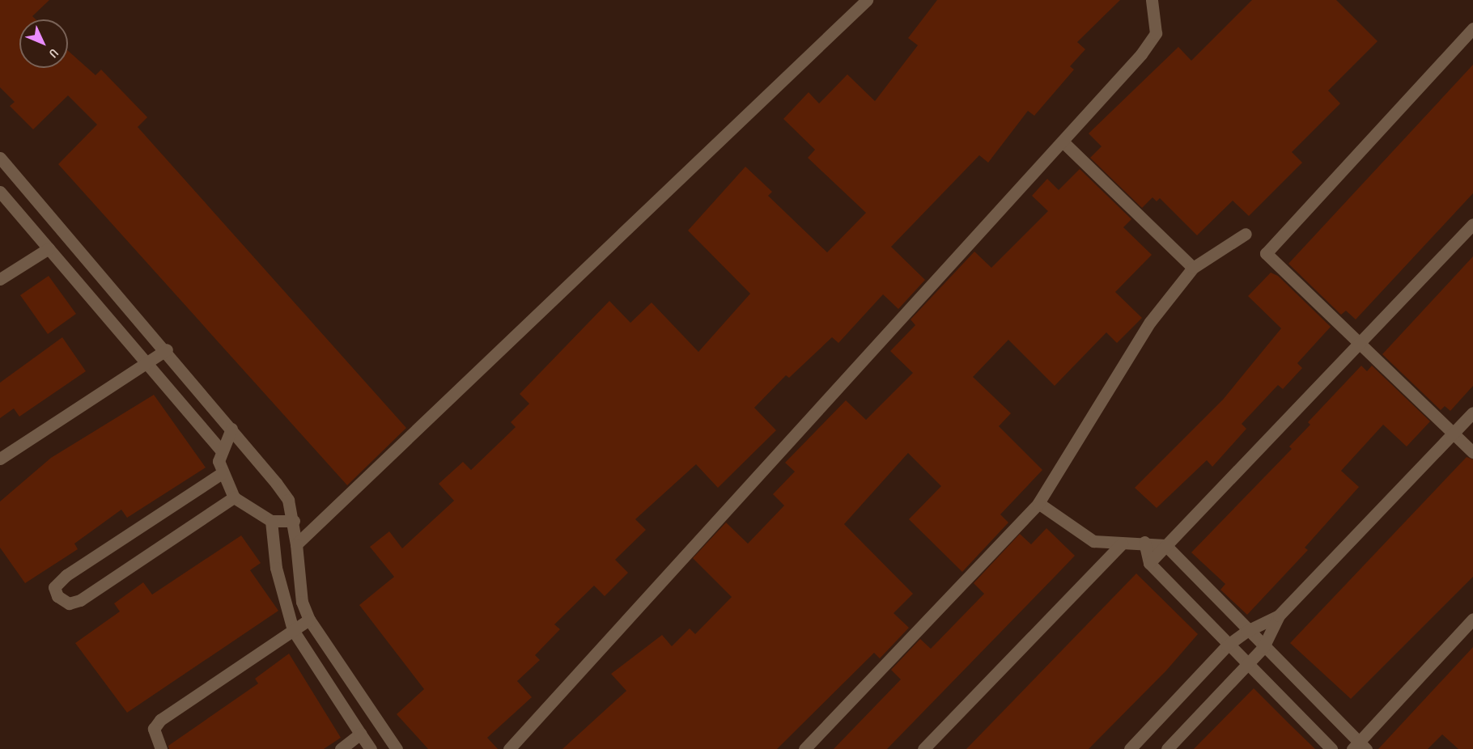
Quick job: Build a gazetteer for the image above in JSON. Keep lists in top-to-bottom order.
{
  "north": "bottom right"
}
